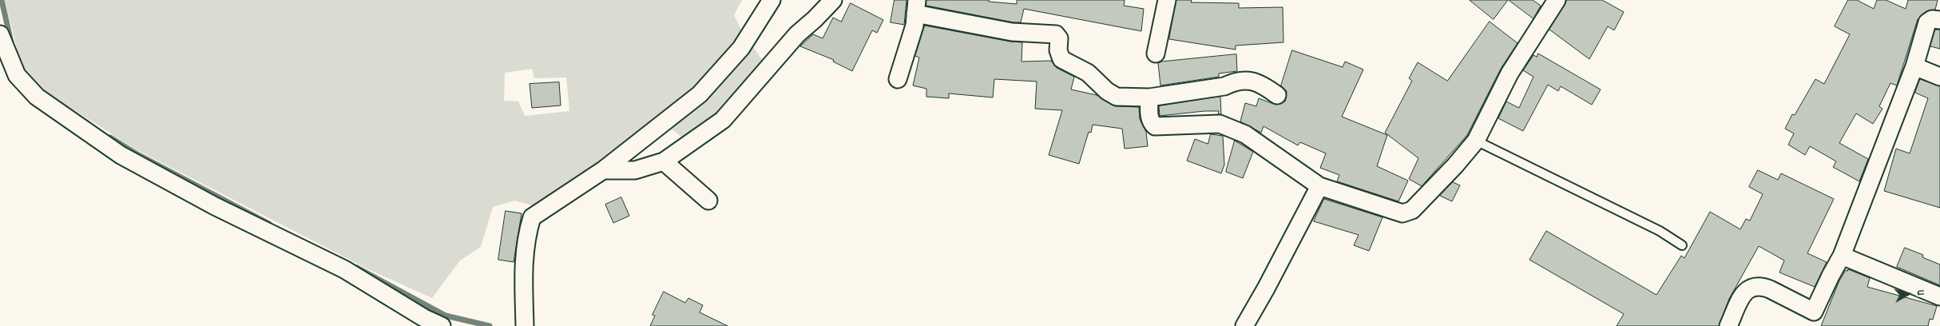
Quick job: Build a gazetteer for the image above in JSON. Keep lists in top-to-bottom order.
{
  "north": "right"
}
